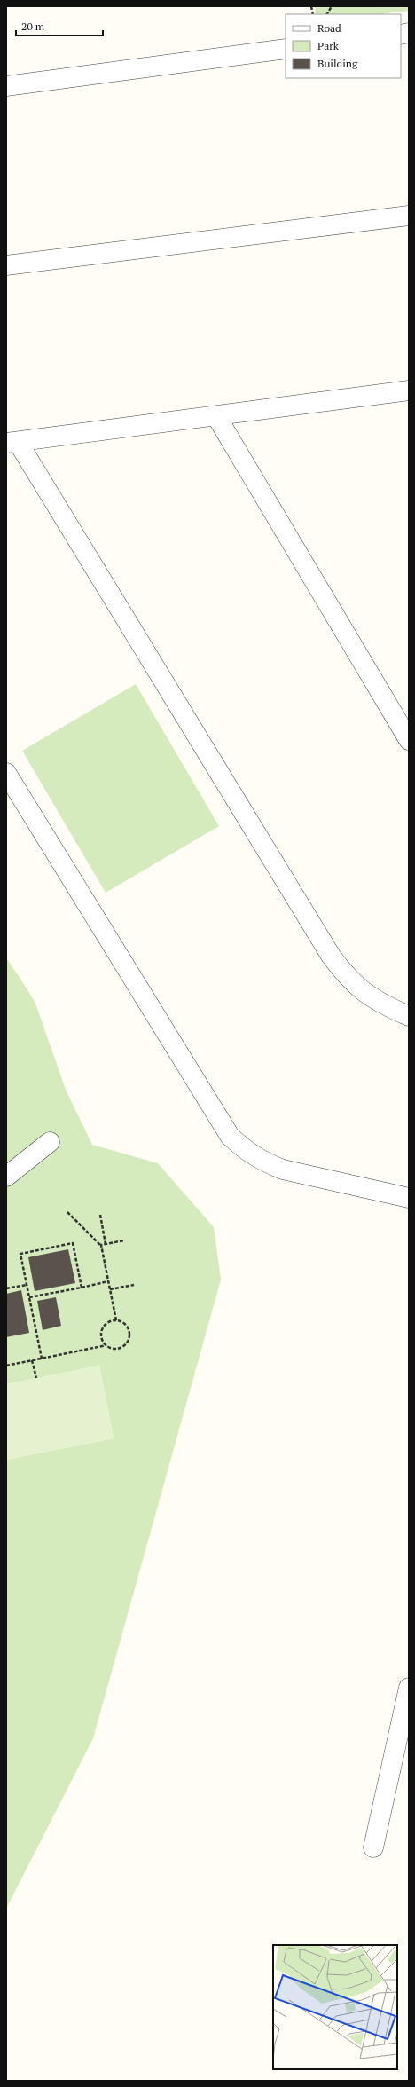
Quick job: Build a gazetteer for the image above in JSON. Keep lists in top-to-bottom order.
{
  "legend": ["Road", "Park", "Building"],
  "scale_bar": "20 m"
}
